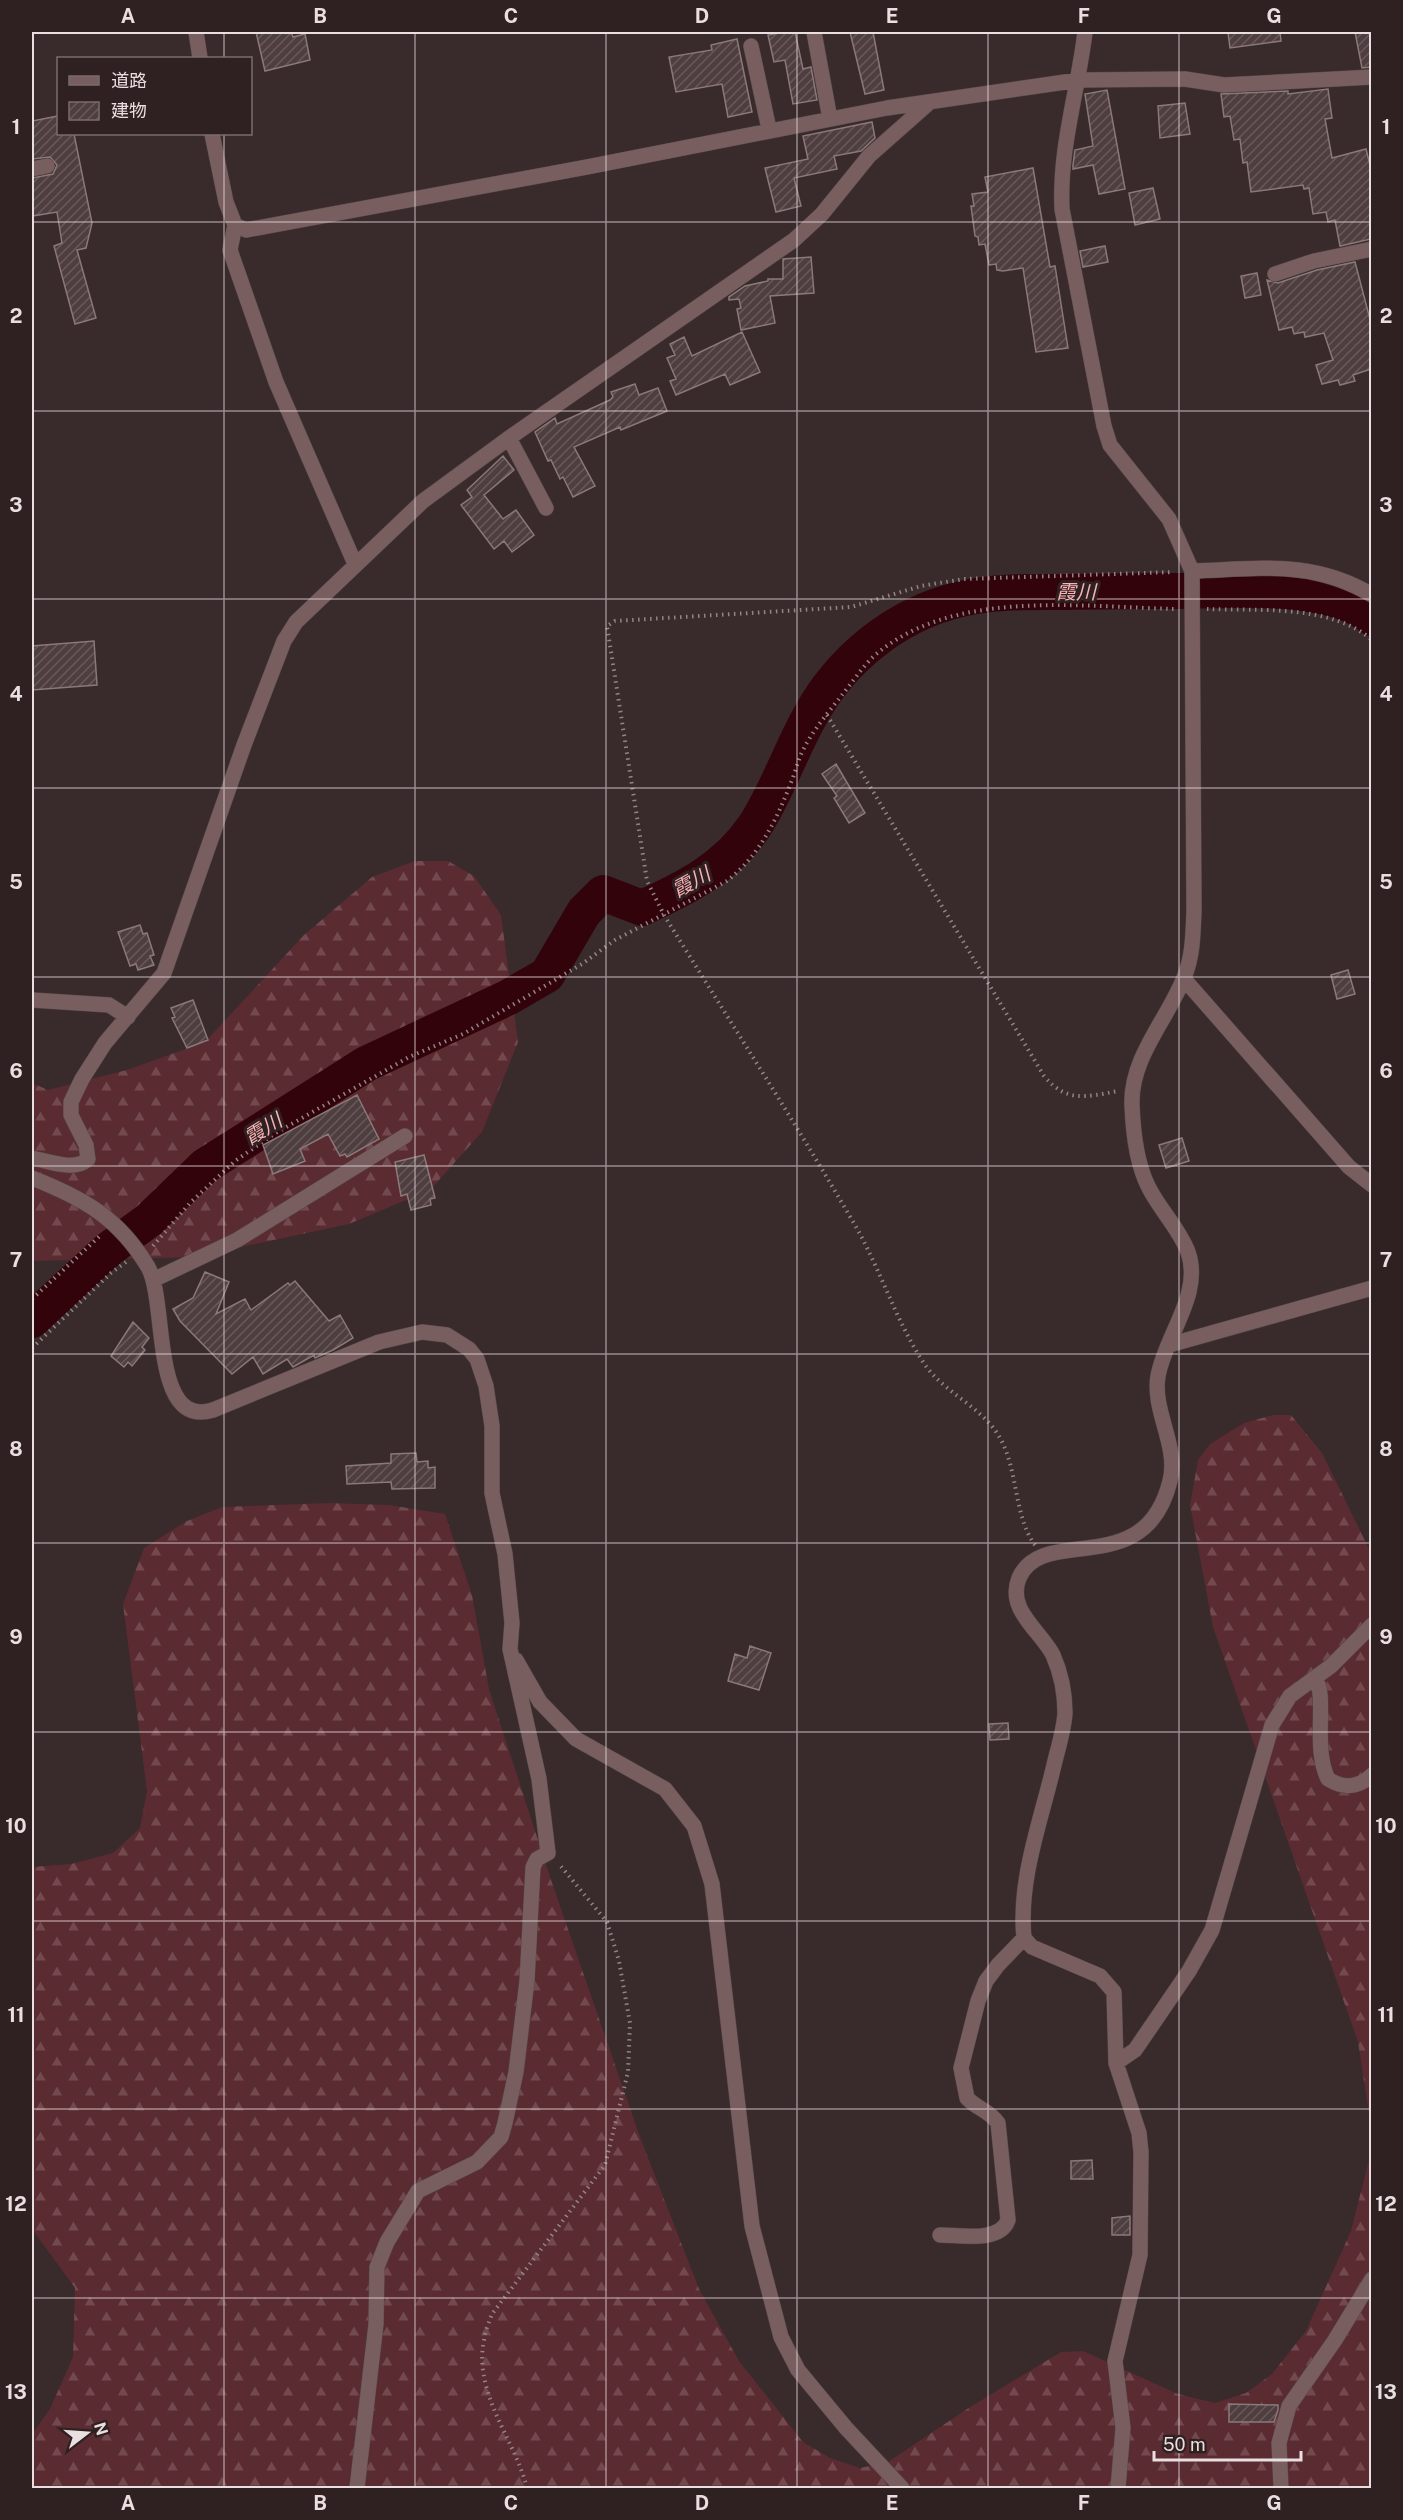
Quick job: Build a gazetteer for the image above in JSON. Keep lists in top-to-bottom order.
{
  "water": ["霞川"],
  "legend": ["道路", "建物"],
  "scale_bar": "50 m",
  "north": "right",
  "grid": {
    "columns": [
      "A",
      "B",
      "C",
      "D",
      "E",
      "F",
      "G"
    ],
    "rows": [
      "1",
      "2",
      "3",
      "4",
      "5",
      "6",
      "7",
      "8",
      "9",
      "10",
      "11",
      "12",
      "13"
    ]
  }
}
